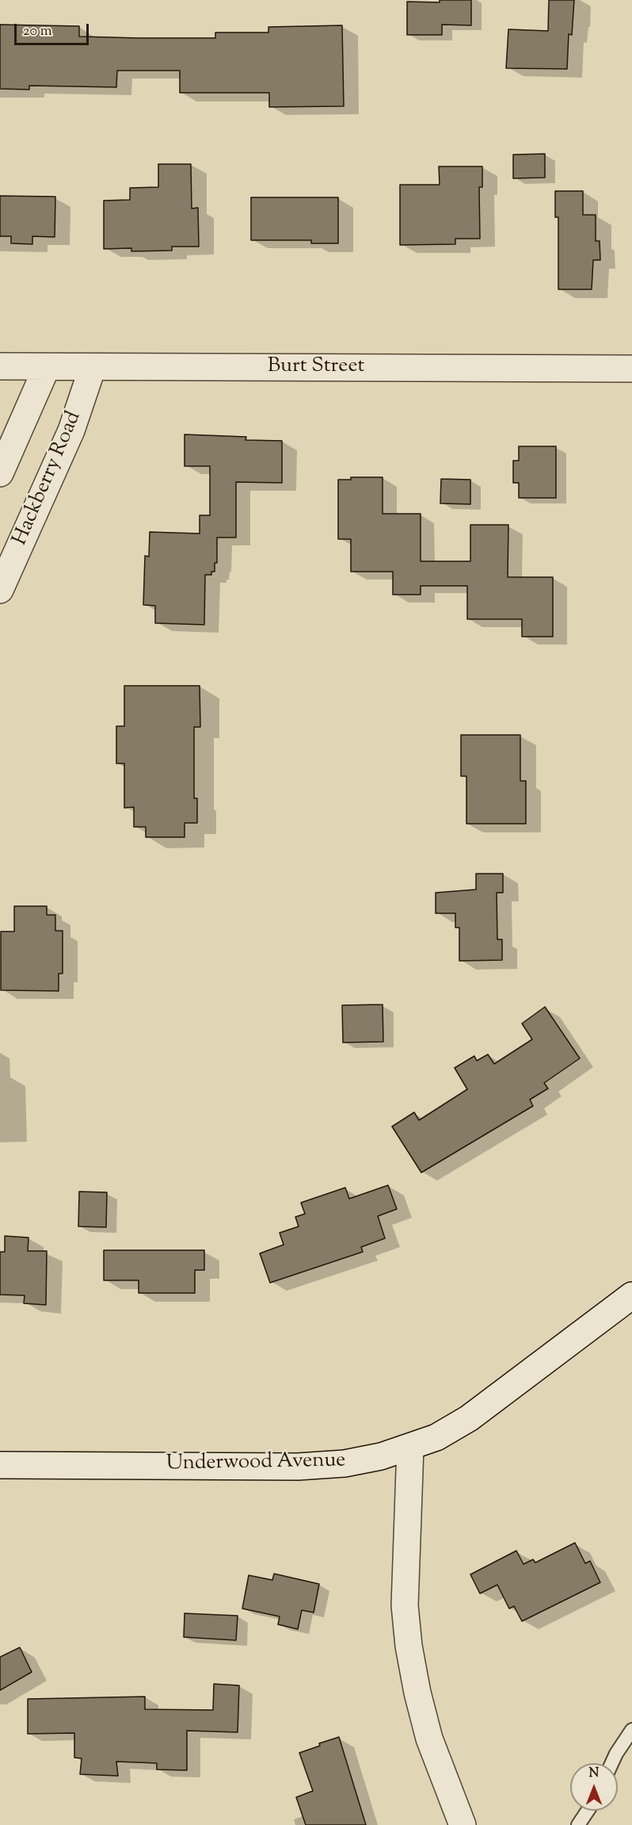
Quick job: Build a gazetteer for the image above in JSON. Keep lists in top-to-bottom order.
{
  "streets": {
    "street": ["Burt Street", "Hackberry Road", "Underwood Avenue"]
  },
  "crossings": [
    ["Burt Street", "Hackberry Road"]
  ],
  "scale_bar": "20 m",
  "north": "top"
}
